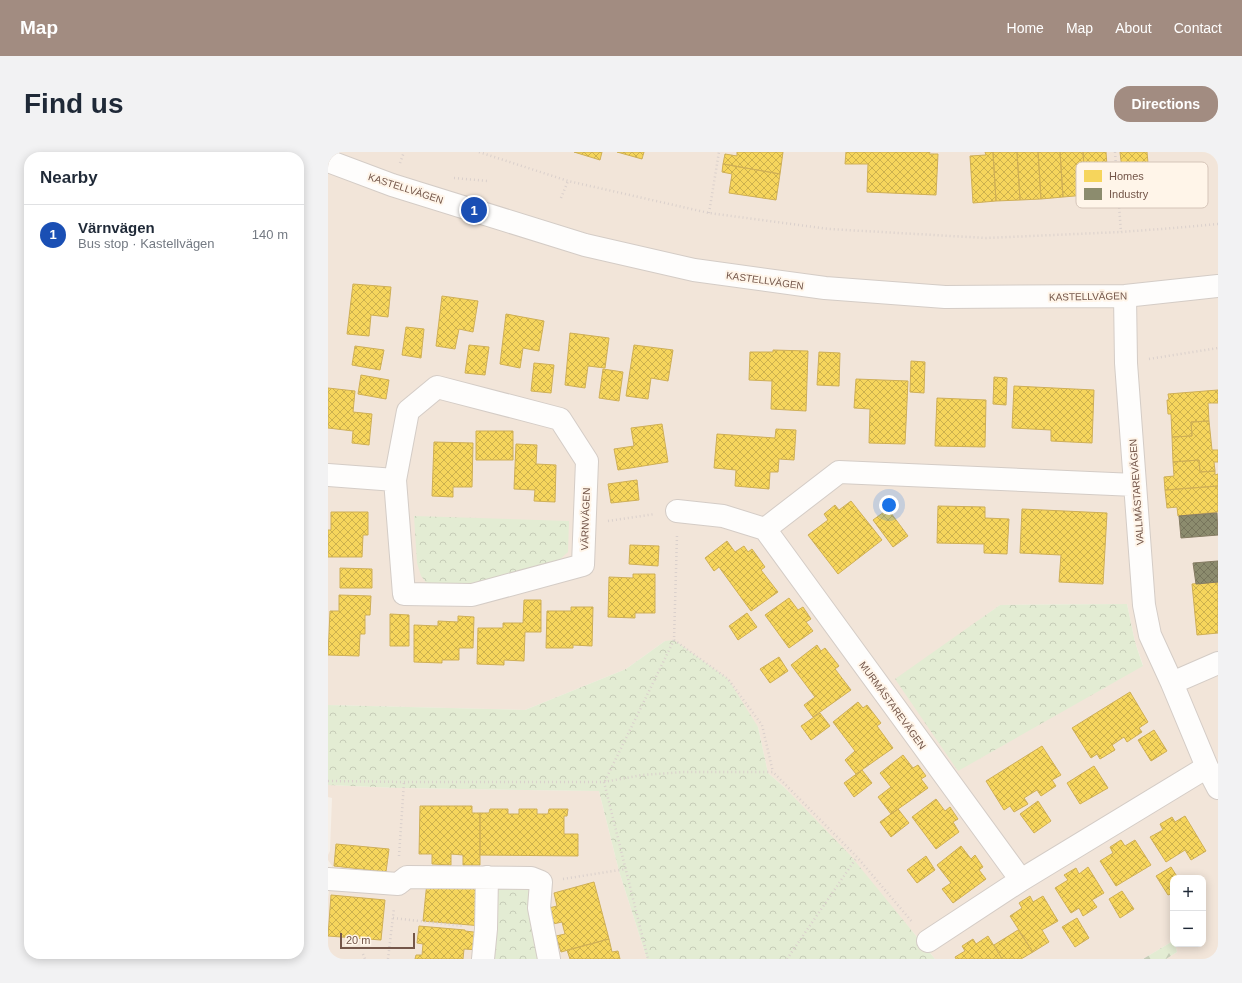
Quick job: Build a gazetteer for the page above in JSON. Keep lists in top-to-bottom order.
{
  "streets": {
    "street": [
      "KASTELLVÄGEN",
      "VALLMÄSTAREVÄGEN",
      "VÄRNVÄGEN",
      "MURMÄSTAREVÄGEN"
    ]
  },
  "crossings": [
    ["KASTELLVÄGEN", "VALLMÄSTAREVÄGEN"]
  ],
  "legend": ["Homes", "Industry"],
  "scale_bar": "20 m",
  "page": {
    "header": "Map",
    "nav": [
      "Home",
      "Map",
      "About",
      "Contact"
    ],
    "buttons": "Directions",
    "title": "Find us",
    "heading": "Nearby",
    "pins": "1",
    "list": [
      {
        "mark": "1",
        "name": "Värnvägen",
        "note": "Bus stop · Kastellvägen",
        "value": "140 m"
      }
    ],
    "map_buttons": ["+", "−"],
    "scale": "20 m"
  }
}
